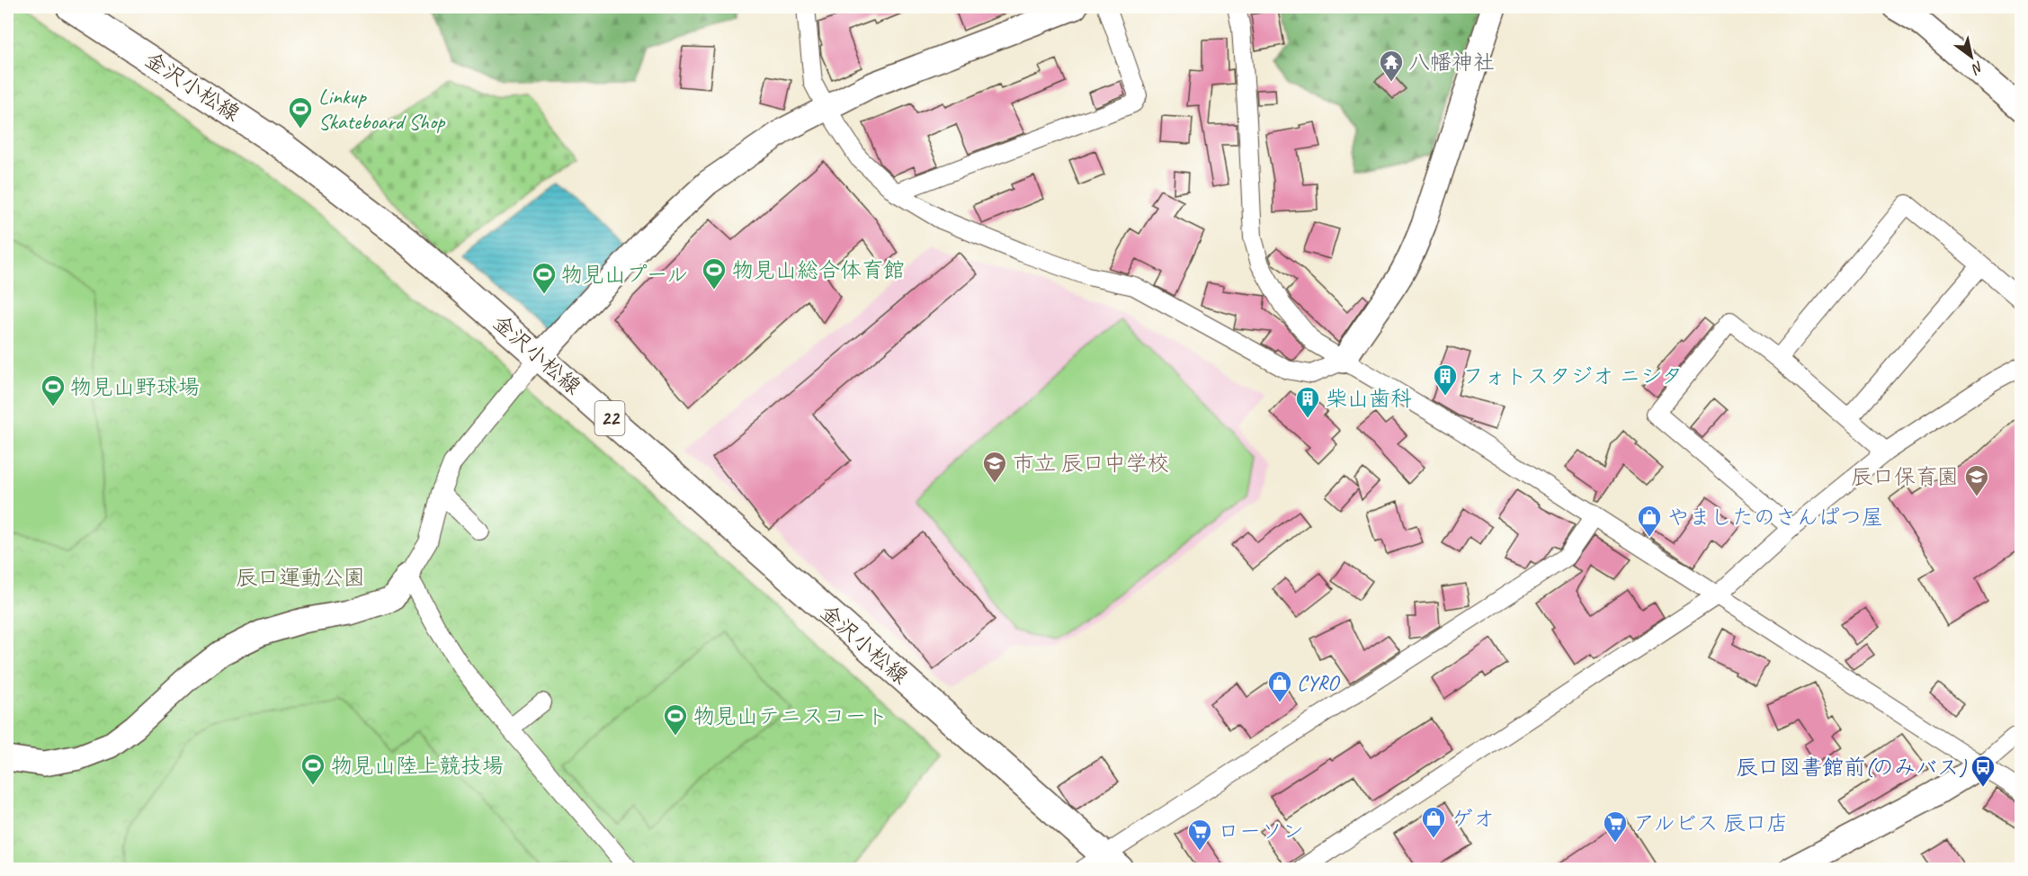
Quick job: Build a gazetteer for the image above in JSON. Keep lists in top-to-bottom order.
{
  "streets": {
    "main road": ["金沢小松線", "22"]
  },
  "parks": ["辰口運動公園"],
  "places": {
    "temple": ["八幡神社"],
    "sports": [
      "Linkup Skateboard Shop",
      "物見山総合体育館",
      "物見山プール",
      "物見山野球場",
      "物見山テニスコート",
      "物見山陸上競技場"
    ],
    "building": ["フォトスタジオ ニシタ", "柴山歯科"],
    "school or university": ["市立 辰口中学校", "辰口保育園"],
    "shop": ["やましたのさんぱつ屋", "CYRO", "ゲオ"],
    "bus stop": ["辰口図書館前(のみバス)"],
    "supermarket": ["アルビス 辰口店", "ローソン"]
  },
  "north": "bottom right"
}
